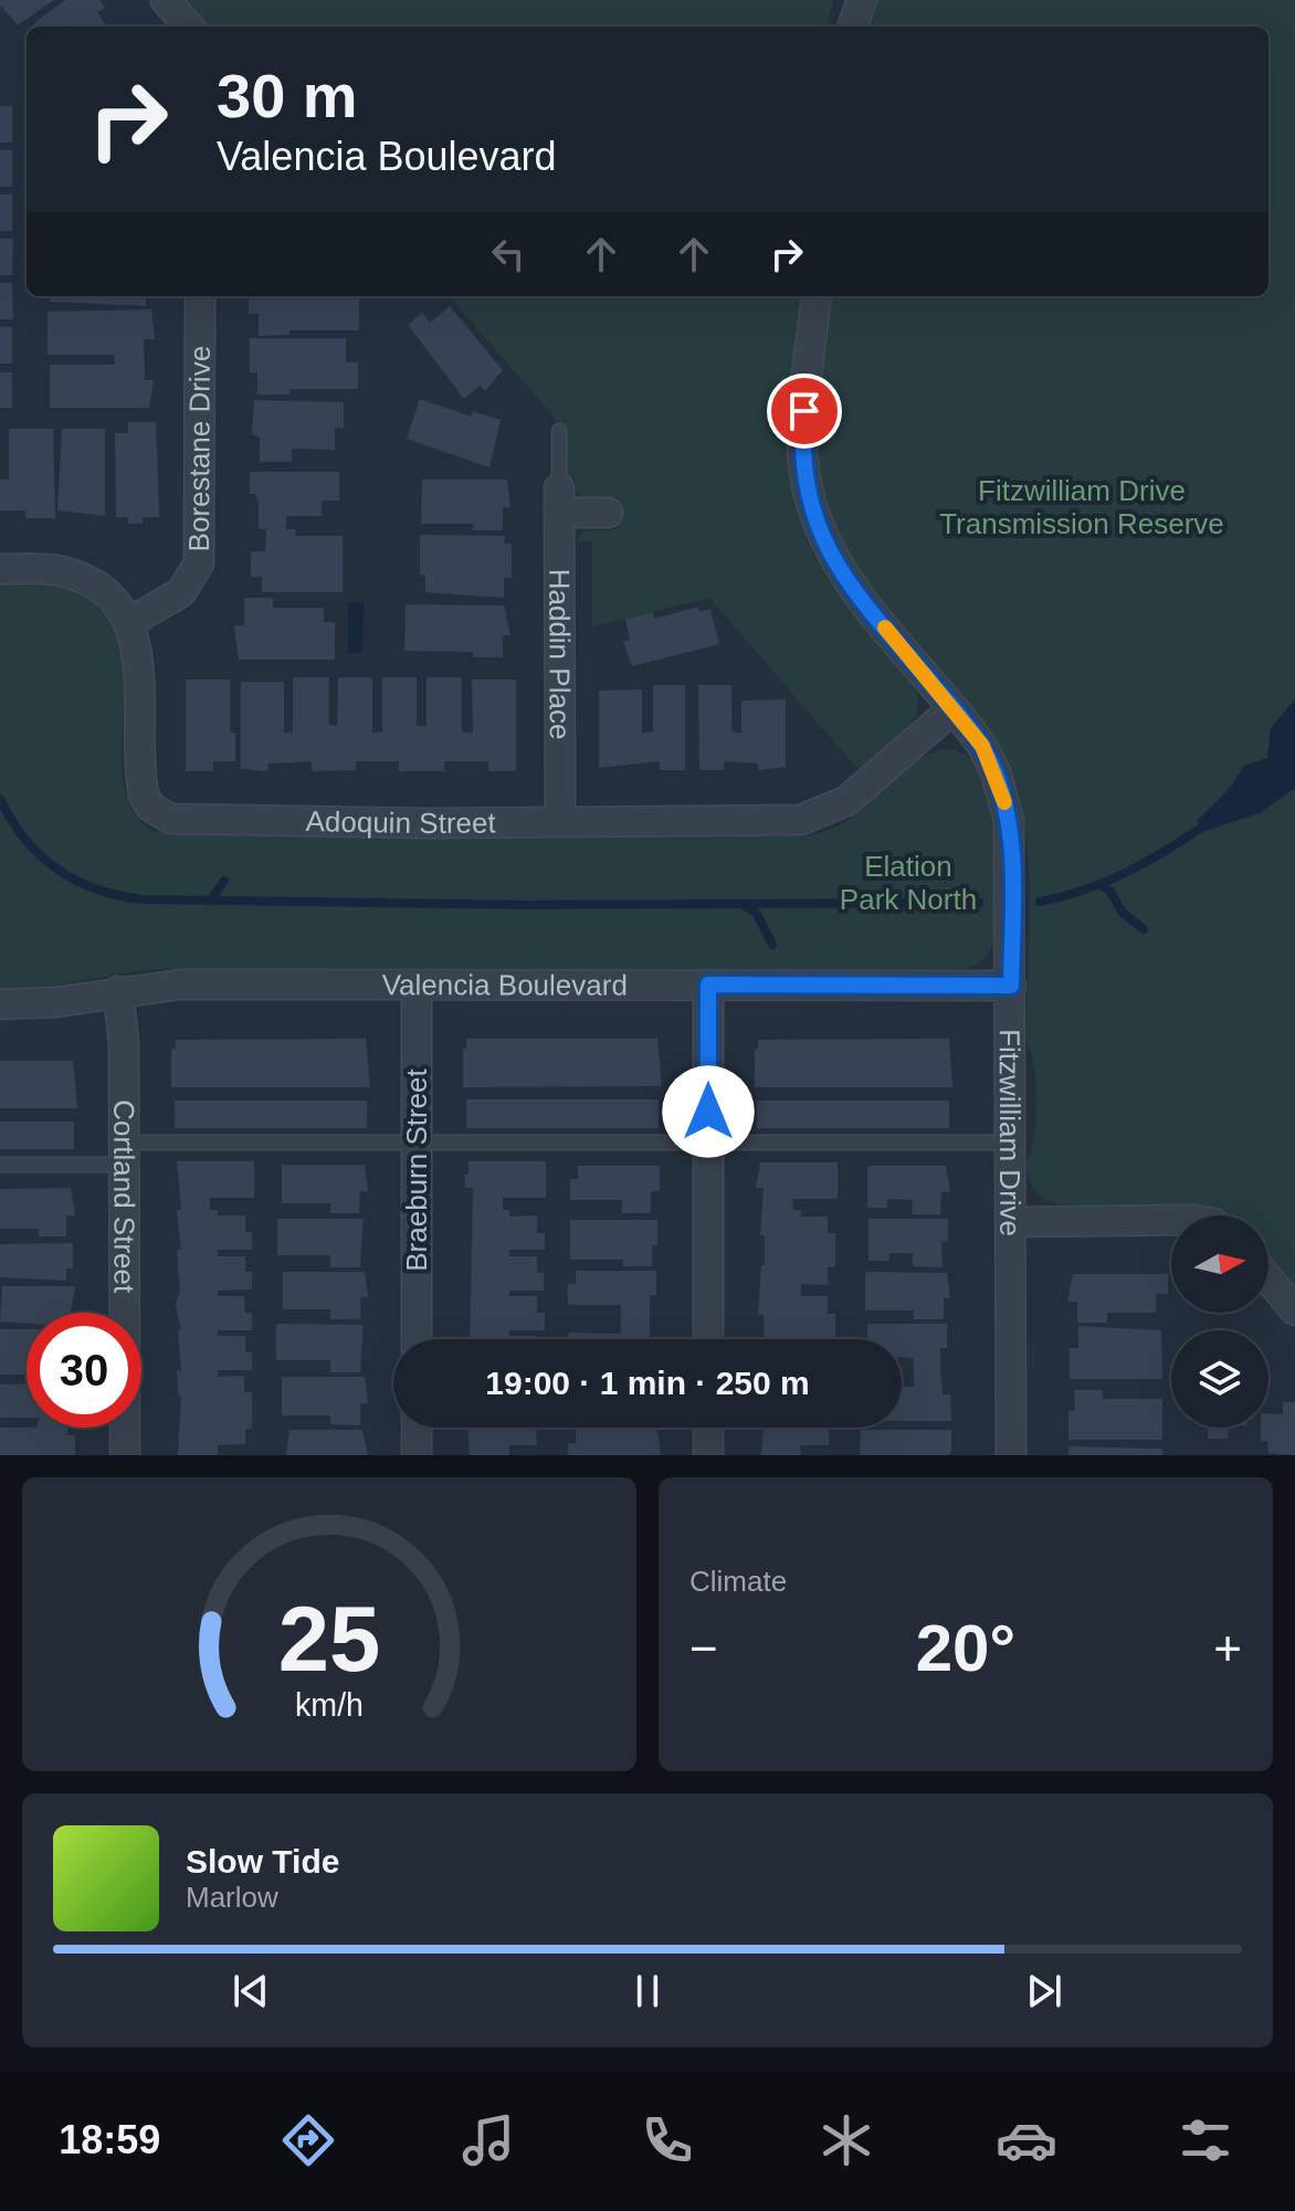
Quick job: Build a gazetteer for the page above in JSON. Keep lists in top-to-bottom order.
{
  "streets": {
    "street": [
      "Borestane Drive",
      "Haddin Place",
      "Adoquin Street",
      "Valencia Boulevard",
      "Fitzwilliam Drive",
      "Braeburn Street",
      "Cortland Street"
    ]
  },
  "crossings": [
    ["Borestane Drive", "Adoquin Street"],
    ["Haddin Place", "Adoquin Street"],
    ["Adoquin Street", "Fitzwilliam Drive"],
    ["Valencia Boulevard", "Fitzwilliam Drive"],
    ["Valencia Boulevard", "Braeburn Street"],
    ["Valencia Boulevard", "Cortland Street"]
  ],
  "parks": ["Fitzwilliam Drive Transmission Reserve", "Elation Park North"],
  "north": "right",
  "page": {
    "turn": ["30 m", "Valencia Boulevard"],
    "limit": "30",
    "trip": "19:00 · 1 min · 250 m",
    "tile": "Climate",
    "heat": ["−", "20°", "+"],
    "song": ["Slow Tide", "Marlow"],
    "tabs": "18:59",
    "gauge": ["25", "km/h"]
  }
}
